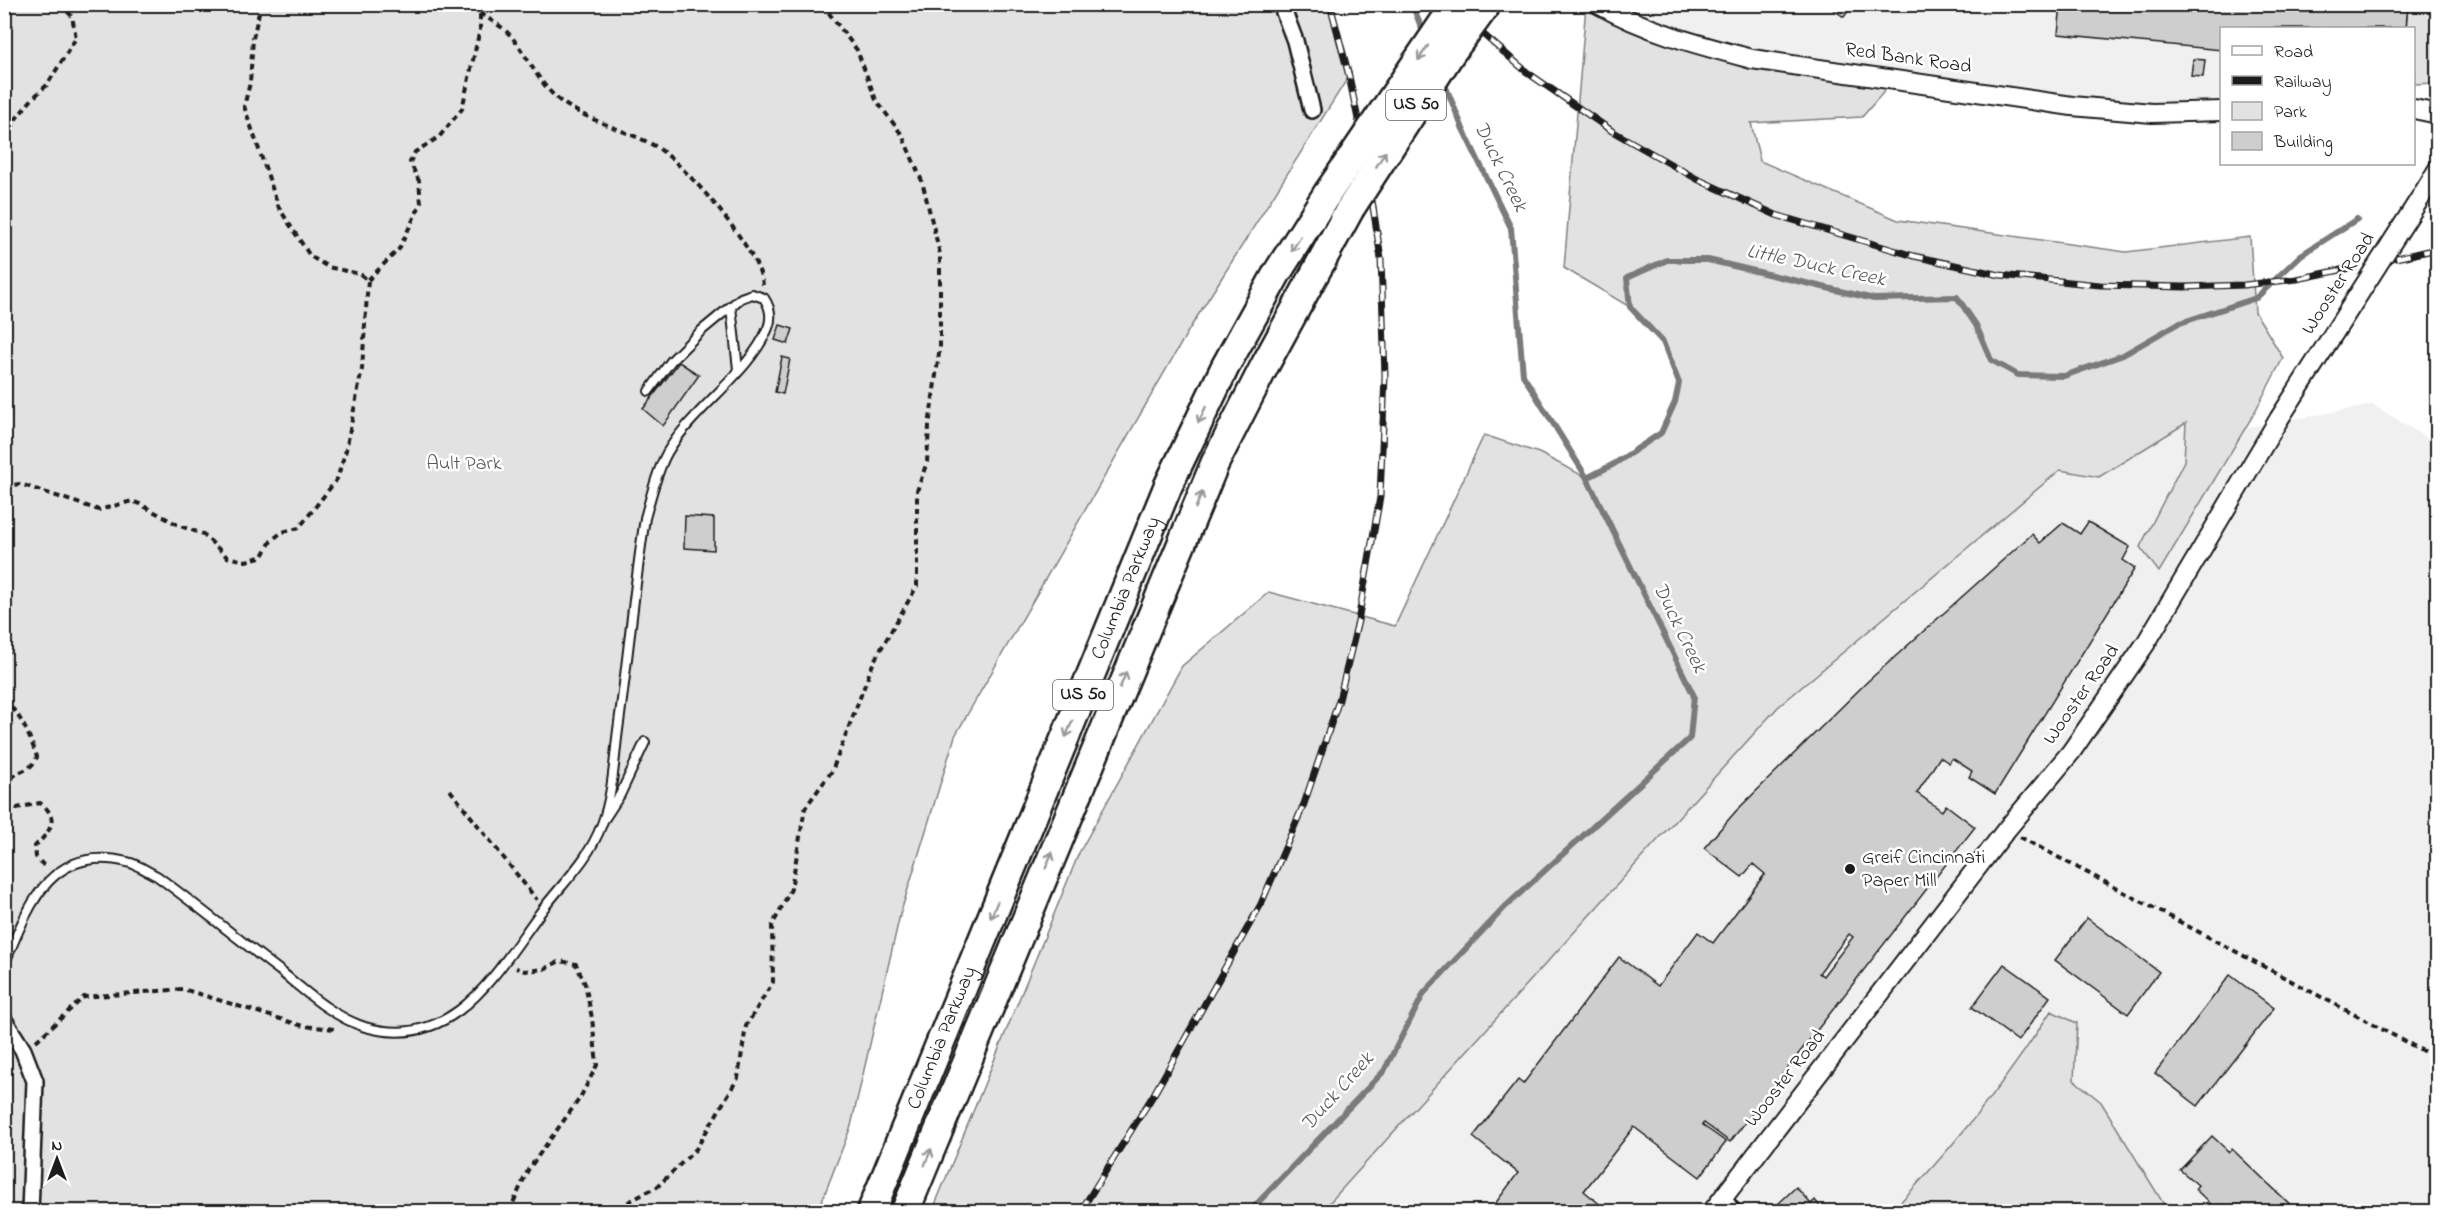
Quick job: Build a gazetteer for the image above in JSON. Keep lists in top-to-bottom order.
{
  "streets": {
    "highway": ["US 50", "Columbia Parkway"],
    "street": ["Red Bank Road", "Wooster Road"]
  },
  "water": ["Duck Creek", "Little Duck Creek"],
  "parks": ["Ault Park"],
  "places": ["Greif Cincinnati Paper Mill"],
  "legend": [
    "Road",
    "Railway",
    "Park",
    "Building"
  ],
  "north": "top"
}
